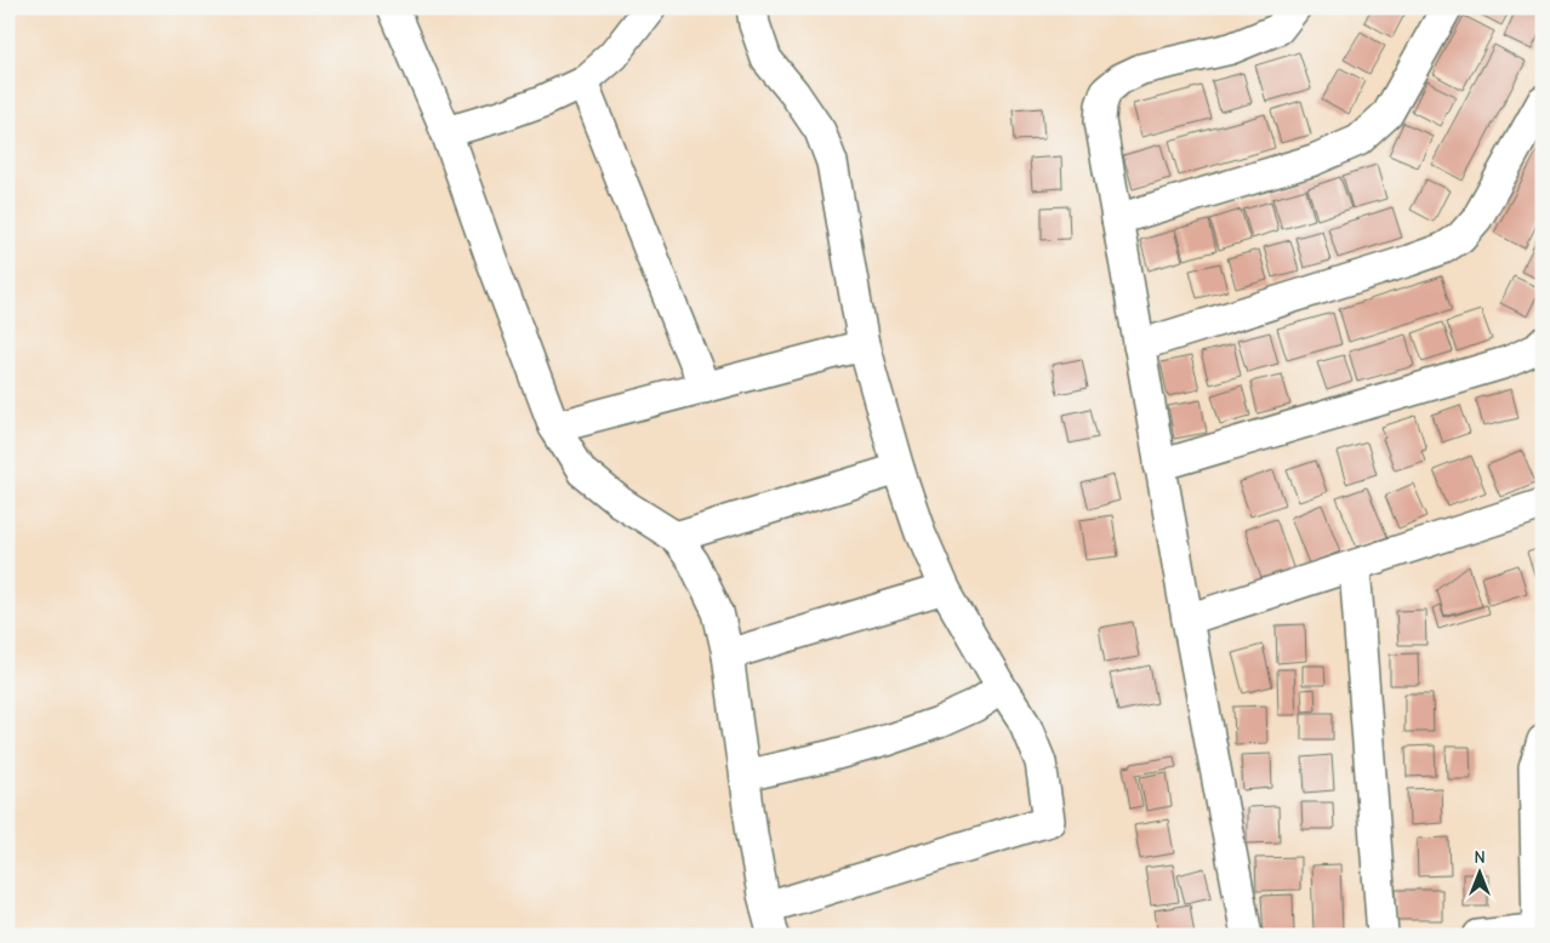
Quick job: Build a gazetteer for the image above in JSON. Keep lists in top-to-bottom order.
{
  "north": "top"
}
